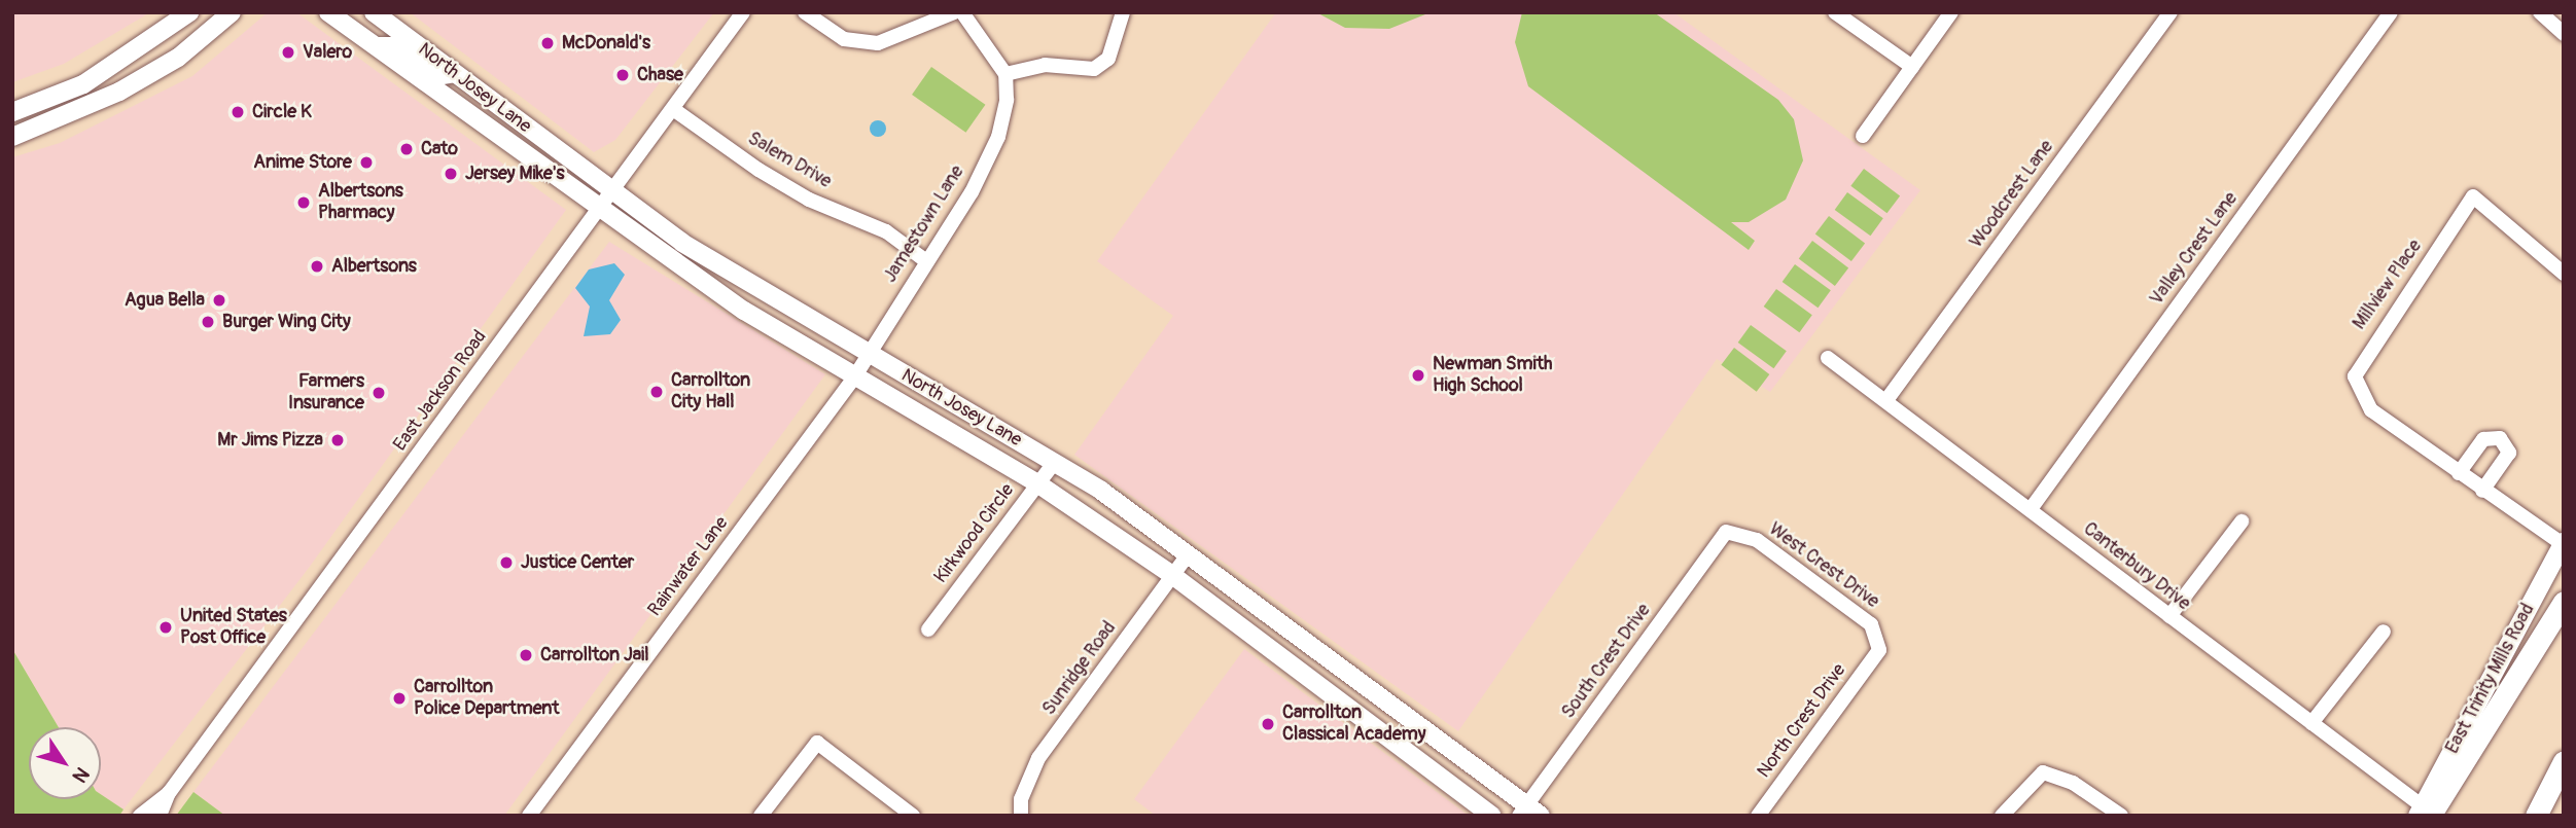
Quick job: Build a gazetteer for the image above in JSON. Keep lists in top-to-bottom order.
{
  "streets": {
    "main road": ["North Josey Lane", "East Trinity Mills Road"],
    "street": [
      "Salem Drive",
      "Woodcrest Lane",
      "Jamestown Lane",
      "Valley Crest Lane",
      "Millview Place",
      "East Jackson Road",
      "Kirkwood Circle",
      "West Crest Drive",
      "Rainwater Lane",
      "Canterbury Drive",
      "South Crest Drive",
      "Sunridge Road",
      "North Crest Drive"
    ]
  },
  "crossings": [
    ["North Josey Lane", "Jamestown Lane"],
    ["North Josey Lane", "East Jackson Road"],
    ["North Josey Lane", "Kirkwood Circle"],
    ["North Josey Lane", "Rainwater Lane"],
    ["North Josey Lane", "South Crest Drive"],
    ["North Josey Lane", "Sunridge Road"],
    ["Salem Drive", "Jamestown Lane"],
    ["Salem Drive", "East Jackson Road"],
    ["Woodcrest Lane", "Canterbury Drive"],
    ["Jamestown Lane", "Rainwater Lane"],
    ["Valley Crest Lane", "Canterbury Drive"],
    ["Millview Place", "East Trinity Mills Road"],
    ["West Crest Drive", "South Crest Drive"],
    ["West Crest Drive", "North Crest Drive"],
    ["Canterbury Drive", "East Trinity Mills Road"]
  ],
  "places": [
    "McDonald's",
    "Valero",
    "Chase",
    "Circle K",
    "Cato",
    "Anime Store",
    "Jersey Mike's",
    "Albertsons Pharmacy",
    "Albertsons",
    "Agua Bella",
    "Burger Wing City",
    "Newman Smith High School",
    "Carrollton City Hall",
    "Farmers Insurance",
    "Mr Jims Pizza",
    "Justice Center",
    "United States Post Office",
    "Carrollton Jail",
    "Carrollton Police Department",
    "Carrollton Classical Academy"
  ],
  "north": "bottom right"
}
